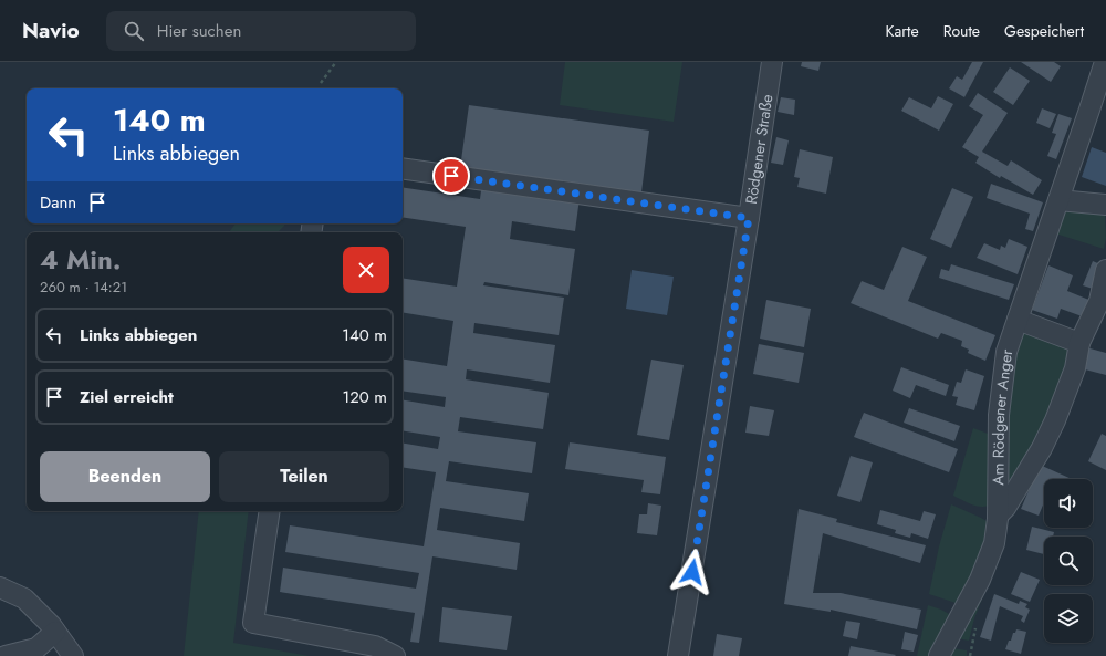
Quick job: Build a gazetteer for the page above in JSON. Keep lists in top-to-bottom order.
{
  "streets": {
    "street": ["Rödgener Straße", "Am Rödgener Anger"]
  },
  "page": {
    "header": "Navio",
    "search": "Hier suchen",
    "nav": ["Karte", "Route", "Gespeichert"],
    "turn": ["140 m", "Links abbiegen"],
    "then": "Dann",
    "heading": ["4 Min.", "260 m · 14:21"],
    "list": [
      {
        "name": "Links abbiegen",
        "value": "140 m"
      },
      {
        "name": "Ziel erreicht",
        "value": "120 m"
      }
    ],
    "buttons": ["Beenden", "Teilen"]
  }
}
